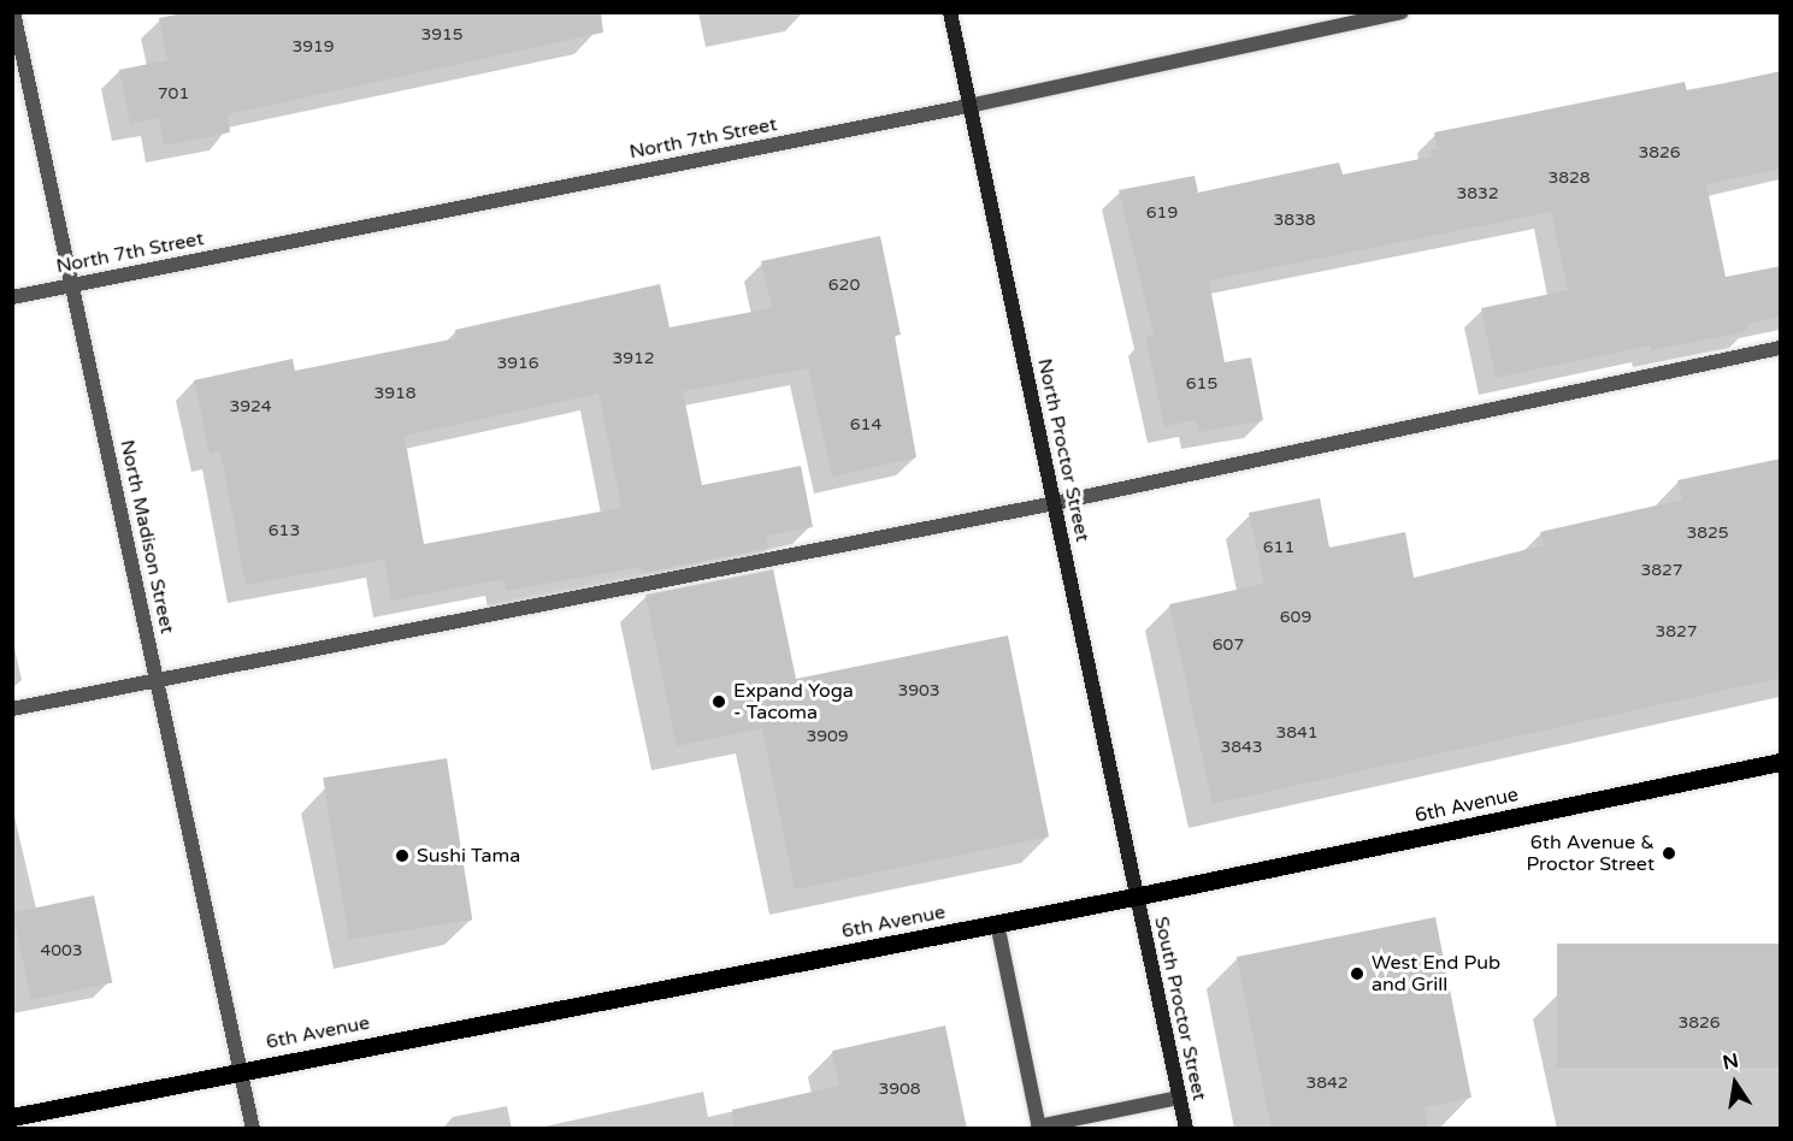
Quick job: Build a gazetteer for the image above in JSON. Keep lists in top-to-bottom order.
{
  "streets": {
    "main road": ["6th Avenue"],
    "street": [
      "North 7th Street",
      "North Proctor Street",
      "North Madison Street",
      "South Proctor Street"
    ]
  },
  "crossings": [
    ["North 7th Street", "North Proctor Street"],
    ["North 7th Street", "North Madison Street"],
    ["North Proctor Street", "6th Avenue"],
    ["North Proctor Street", "South Proctor Street"],
    ["North Madison Street", "6th Avenue"],
    ["6th Avenue", "South Proctor Street"]
  ],
  "places": [
    "Expand Yoga - Tacoma",
    "6th Avenue & Proctor Street",
    "Sushi Tama",
    "West End Pub and Grill"
  ],
  "house_numbers": [
    "3915",
    "3919",
    "701",
    "3826",
    "3828",
    "3832",
    "619",
    "3838",
    "620",
    "3912",
    "3916",
    "615",
    "3918",
    "3924",
    "614",
    "613",
    "3825",
    "611",
    "3827",
    "609",
    "3827",
    "607",
    "3903",
    "3841",
    "3909",
    "3843",
    "4003",
    "3826",
    "3842",
    "3908"
  ],
  "north": "top"
}
